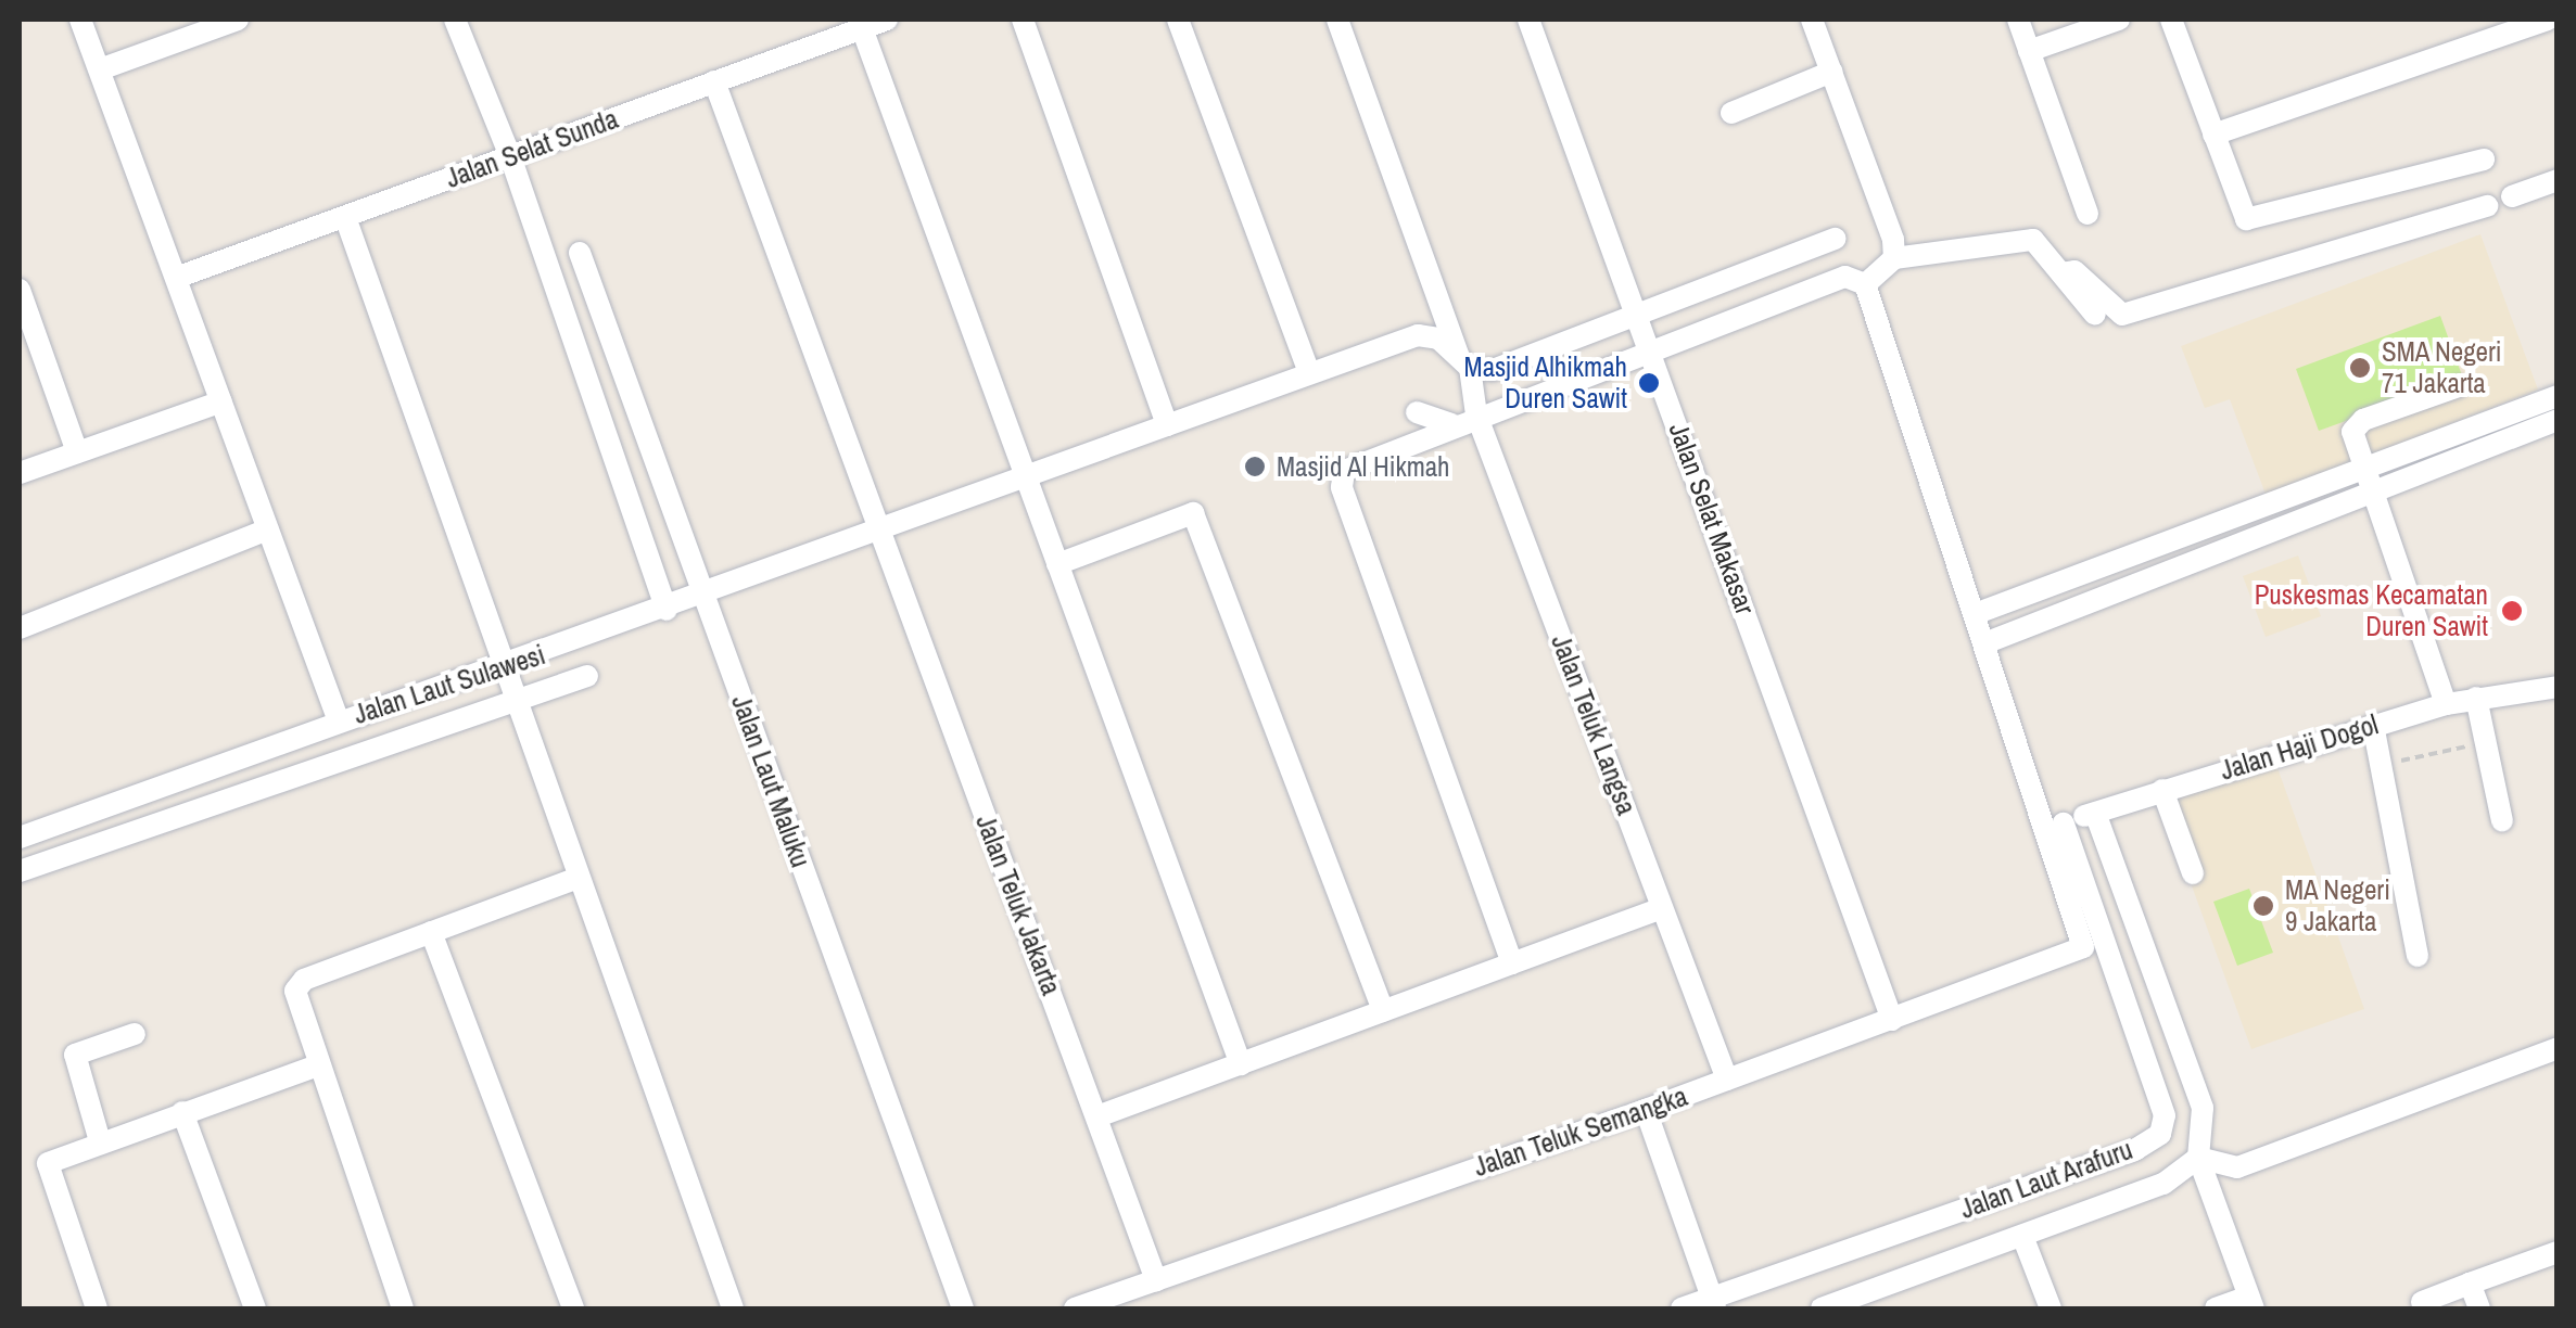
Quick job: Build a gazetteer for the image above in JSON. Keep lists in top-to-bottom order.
{
  "streets": {
    "street": [
      "Jalan Selat Sunda",
      "Jalan Selat Makasar",
      "Jalan Laut Sulawesi",
      "Jalan Teluk Langsa",
      "Jalan Haji Dogol",
      "Jalan Laut Maluku",
      "Jalan Teluk Jakarta",
      "Jalan Teluk Semangka",
      "Jalan Laut Arafuru"
    ]
  },
  "crossings": [
    ["Jalan Selat Sunda", "Jalan Teluk Jakarta"],
    ["Jalan Selat Makasar", "Jalan Teluk Semangka"],
    ["Jalan Laut Sulawesi", "Jalan Teluk Langsa"],
    ["Jalan Laut Sulawesi", "Jalan Laut Maluku"],
    ["Jalan Laut Sulawesi", "Jalan Teluk Jakarta"],
    ["Jalan Teluk Langsa", "Jalan Teluk Semangka"],
    ["Jalan Haji Dogol", "Jalan Teluk Semangka"],
    ["Jalan Haji Dogol", "Jalan Laut Arafuru"],
    ["Jalan Teluk Jakarta", "Jalan Teluk Semangka"],
    ["Jalan Teluk Semangka", "Jalan Laut Arafuru"]
  ],
  "places": [
    "SMA Negeri 71 Jakarta",
    "Masjid Alhikmah Duren Sawit",
    "Masjid Al Hikmah",
    "Puskesmas Kecamatan Duren Sawit",
    "MA Negeri 9 Jakarta"
  ]
}
